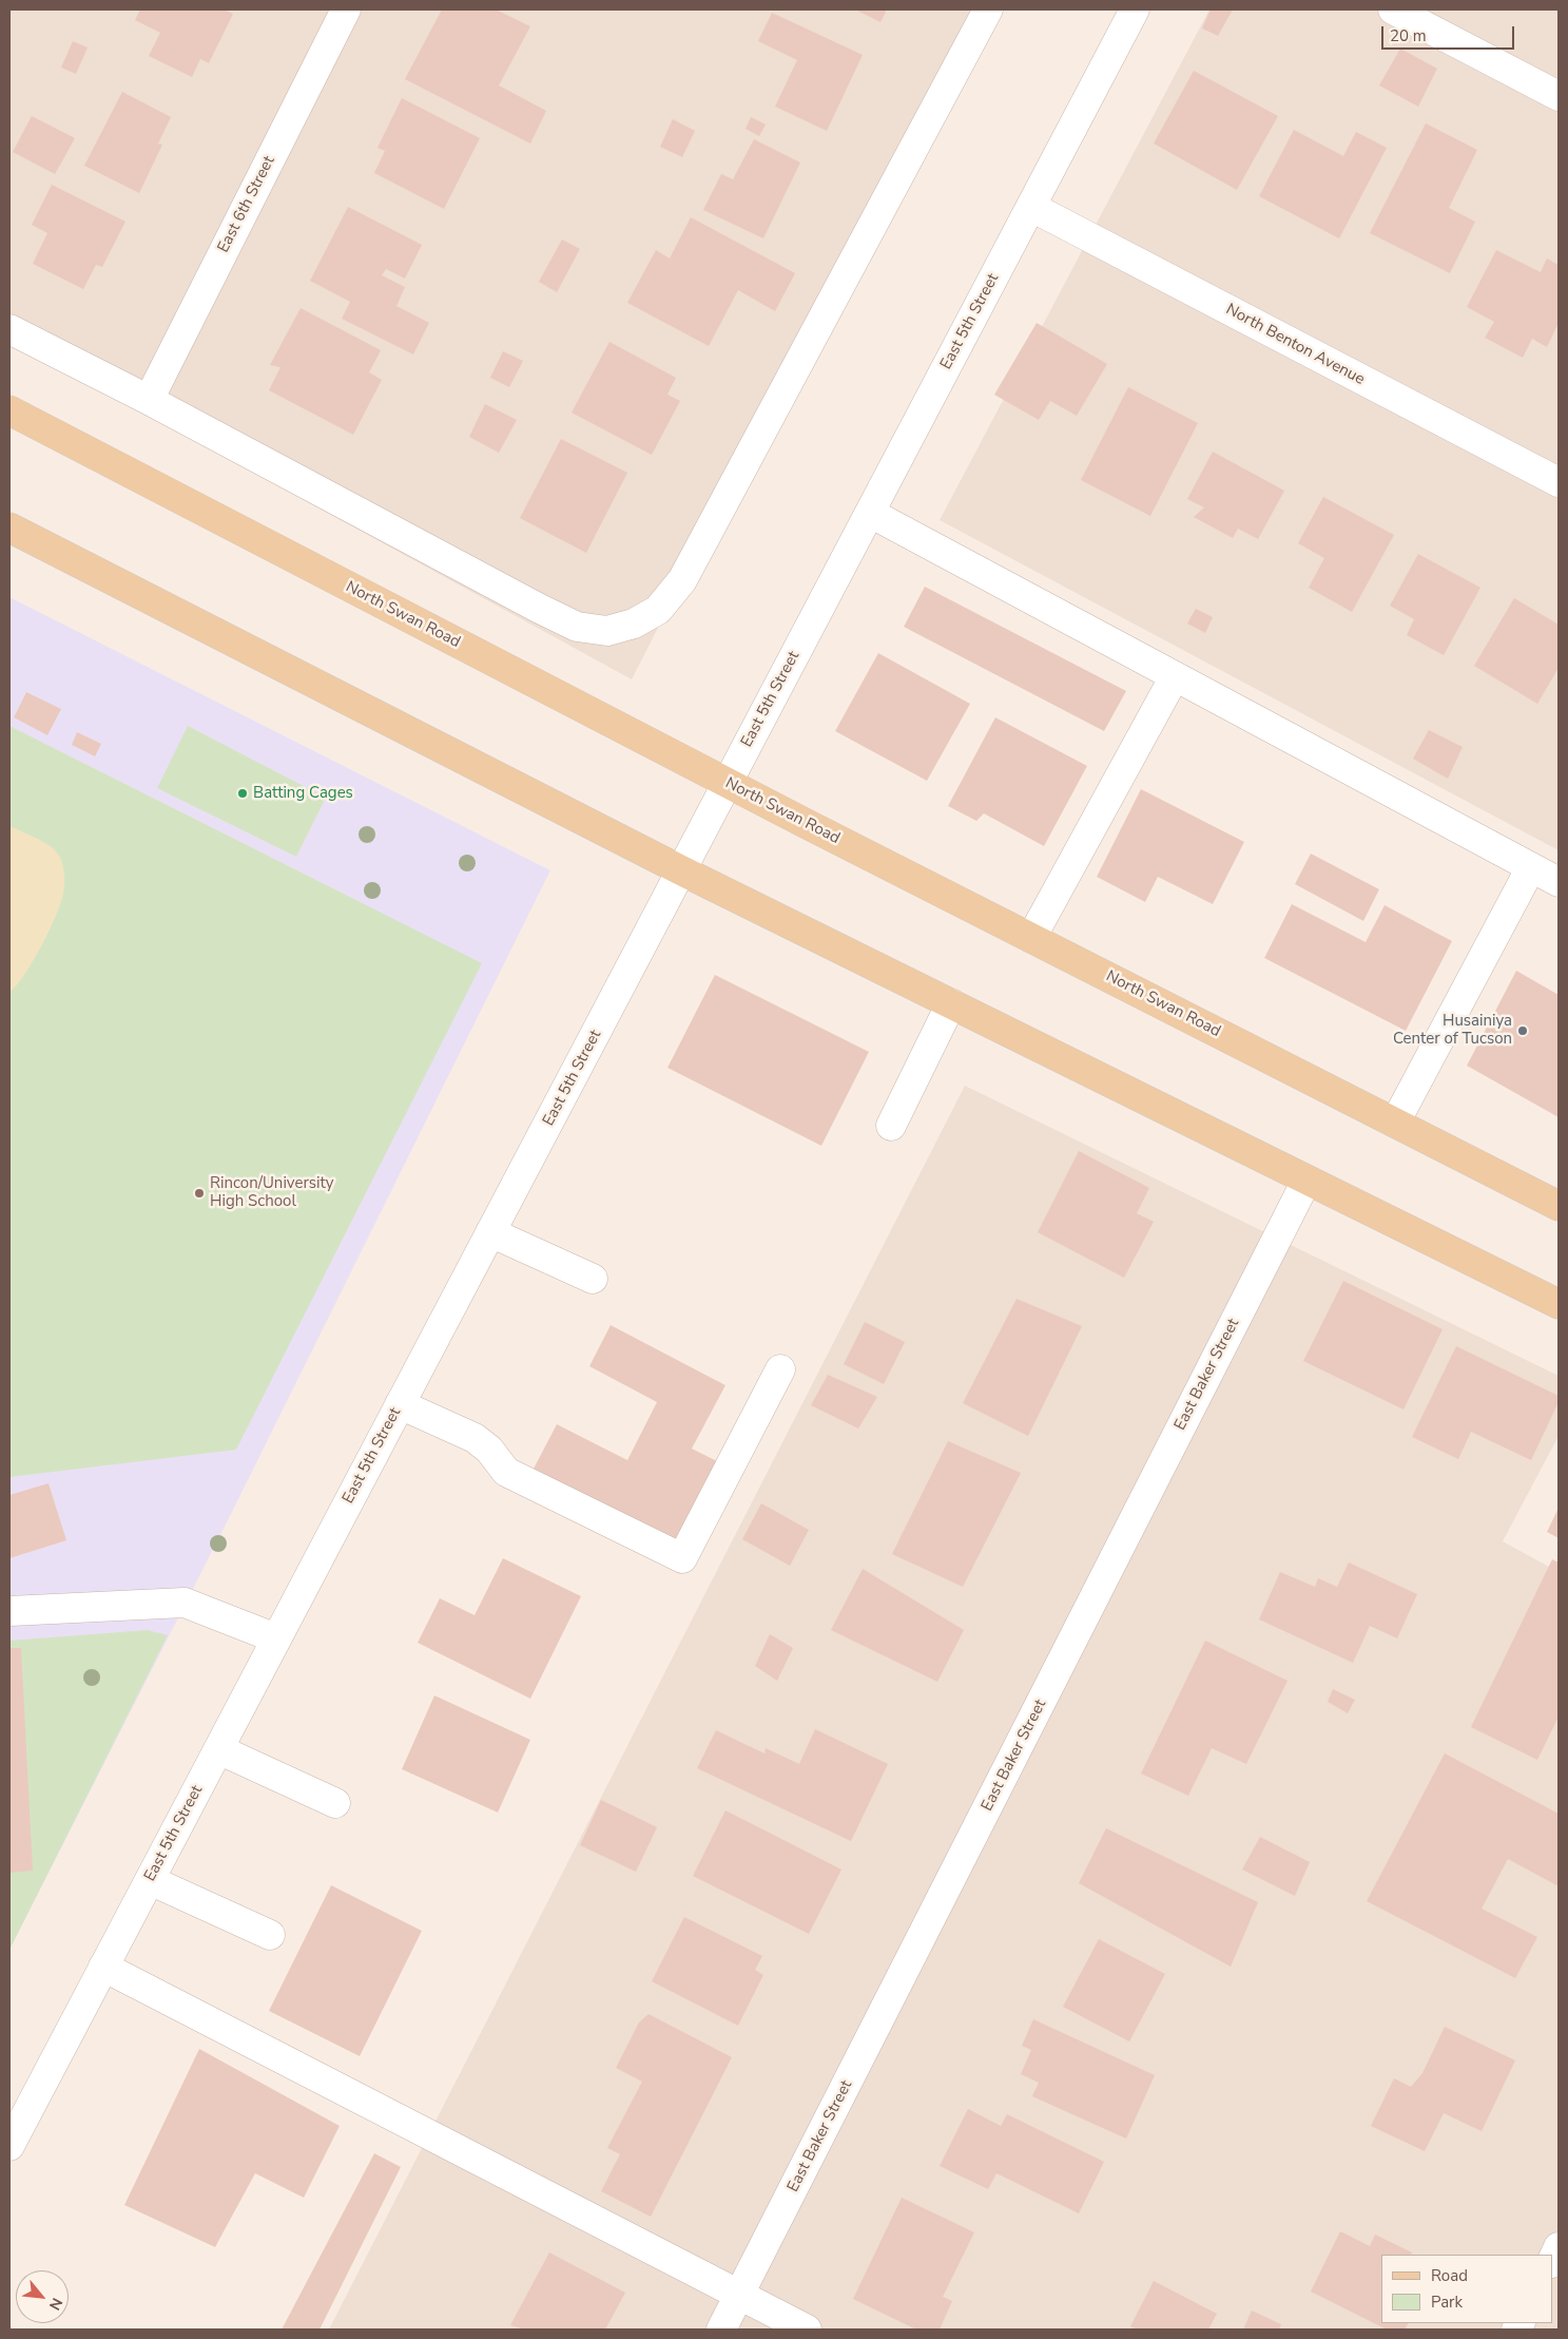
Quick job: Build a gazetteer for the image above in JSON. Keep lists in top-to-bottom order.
{
  "streets": {
    "main road": ["North Swan Road"],
    "street": [
      "East 6th Street",
      "East 5th Street",
      "North Benton Avenue",
      "East Baker Street"
    ]
  },
  "crossings": [
    ["East 5th Street", "North Benton Avenue"],
    ["East 5th Street", "North Swan Road"]
  ],
  "places": ["Batting Cages", "Husainiya Center of Tucson", "Rincon/University High School"],
  "legend": ["Road", "Park"],
  "scale_bar": "20 m",
  "north": "bottom right"
}
